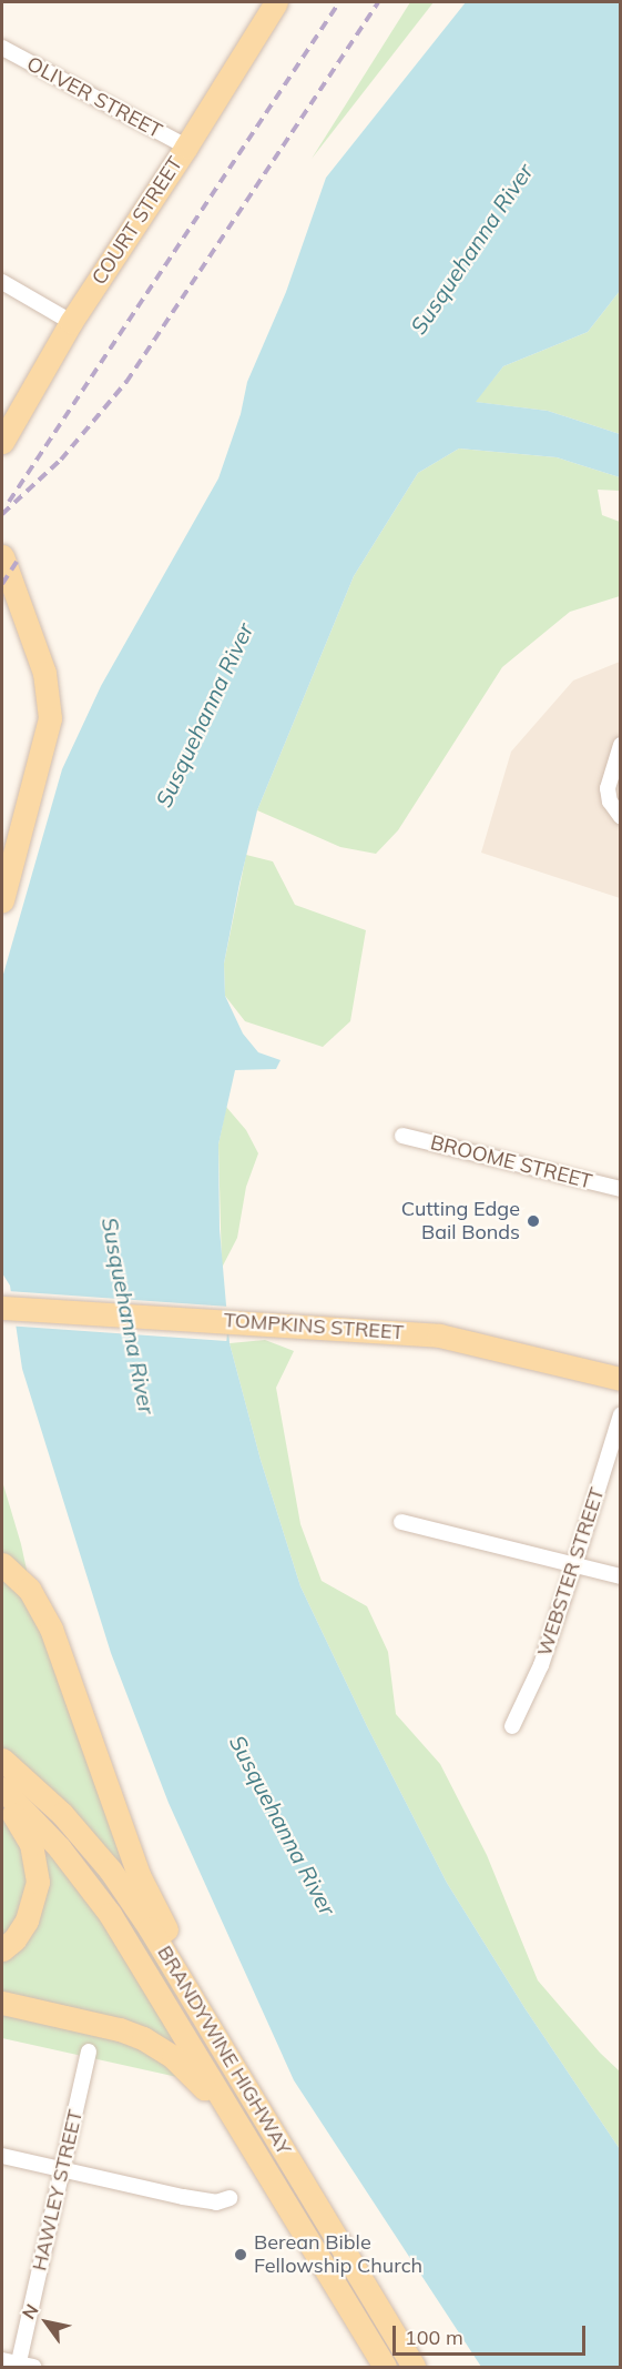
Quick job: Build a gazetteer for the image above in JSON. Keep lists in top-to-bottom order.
{
  "streets": {
    "main road": ["COURT STREET", "TOMPKINS STREET", "BRANDYWINE HIGHWAY"],
    "street": [
      "OLIVER STREET",
      "BROOME STREET",
      "WEBSTER STREET",
      "HAWLEY STREET"
    ]
  },
  "crossings": [
    ["OLIVER STREET", "COURT STREET"]
  ],
  "water": ["Susquehanna River"],
  "places": ["Cutting Edge Bail Bonds", "Berean Bible Fellowship Church"],
  "scale_bar": "100 m",
  "north": "top left"
}
